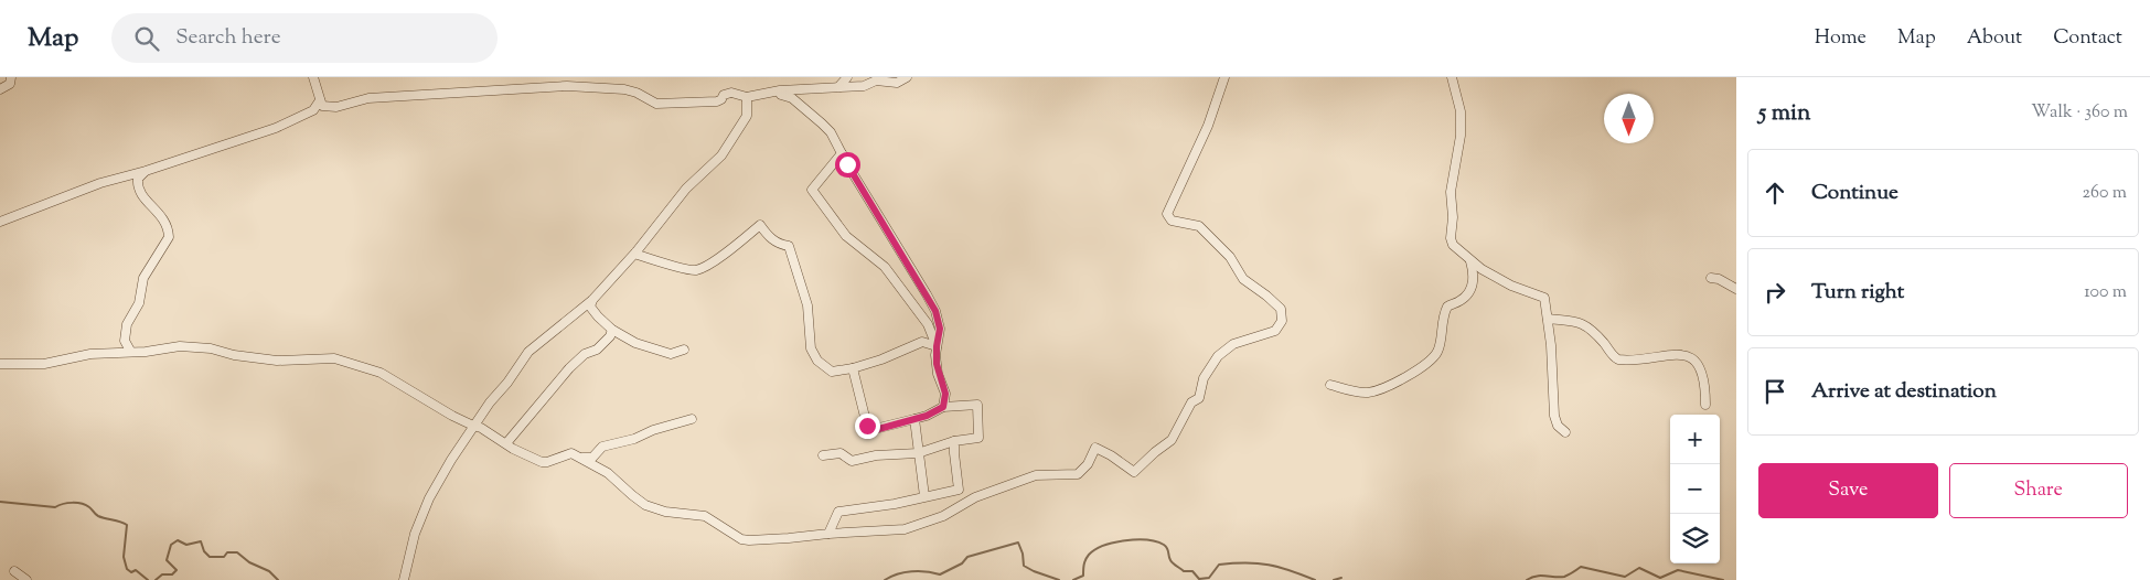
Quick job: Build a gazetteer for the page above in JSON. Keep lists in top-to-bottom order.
{
  "north": "bottom",
  "page": {
    "header": "Map",
    "search": "Search here",
    "nav": [
      "Home",
      "Map",
      "About",
      "Contact"
    ],
    "heading": ["5 min", "Walk · 360 m"],
    "list": [
      ["Continue", "260 m"],
      ["Turn right", "100 m"],
      "Arrive at destination"
    ],
    "map_buttons": ["+", "−"],
    "buttons": ["Save", "Share"]
  }
}
